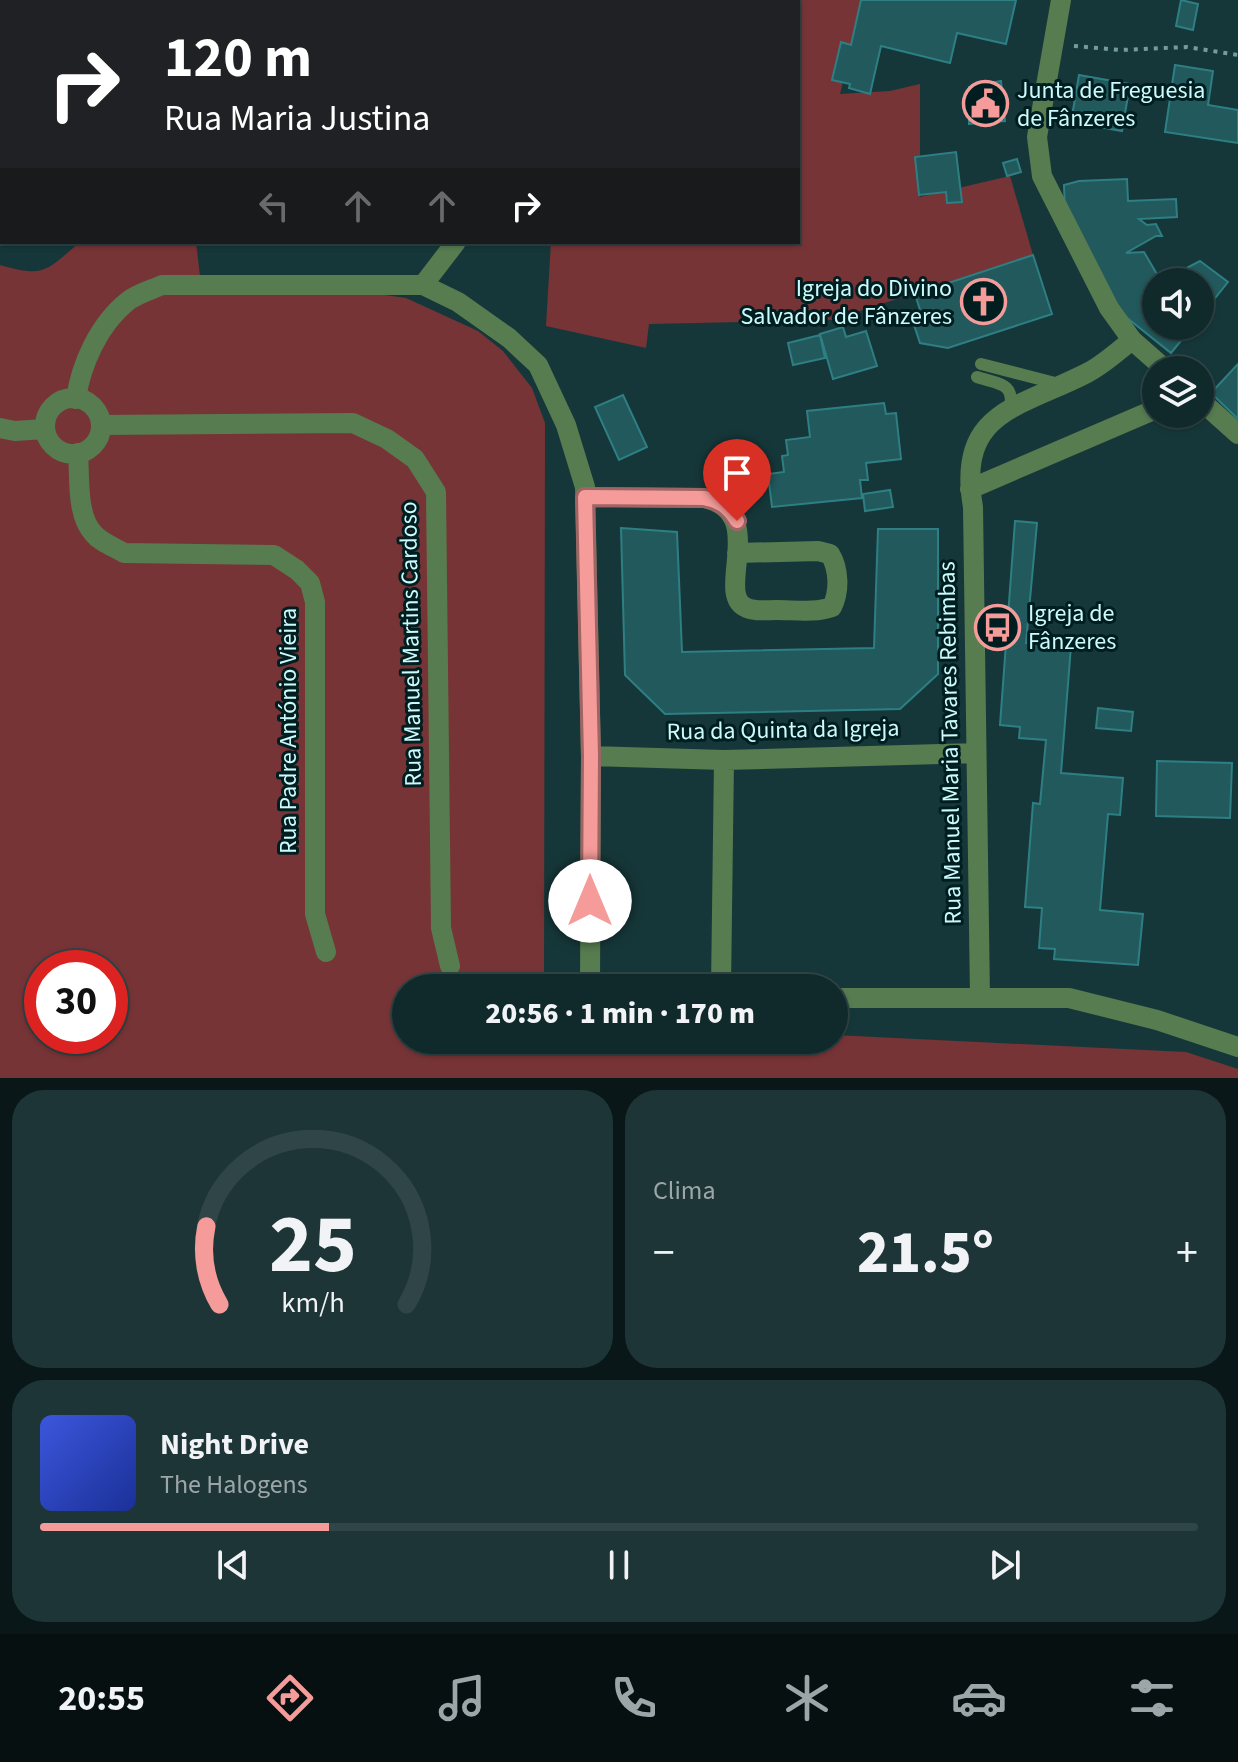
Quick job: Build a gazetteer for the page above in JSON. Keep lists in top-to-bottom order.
{
  "streets": {
    "street": [
      "Rua Manuel Martins Cardoso",
      "Rua da Quinta da Igreja",
      "Rua Padre António Vieira",
      "Rua Manuel Maria Tavares Rebimbas"
    ]
  },
  "crossings": [
    ["Rua Manuel Martins Cardoso", "Rua Padre António Vieira"],
    ["Rua da Quinta da Igreja", "Rua Manuel Maria Tavares Rebimbas"]
  ],
  "places": {
    "public building": ["Junta de Freguesia de Fânzeres"],
    "church": ["Igreja do Divino Salvador de Fânzeres"],
    "bus stop": ["Igreja de Fânzeres"]
  },
  "page": {
    "turn": ["120 m", "Rua Maria Justina"],
    "limit": "30",
    "trip": "20:56 · 1 min · 170 m",
    "tile": "Clima",
    "heat": ["−", "21.5°", "+"],
    "song": ["Night Drive", "The Halogens"],
    "tabs": "20:55",
    "gauge": ["25", "km/h"]
  }
}
